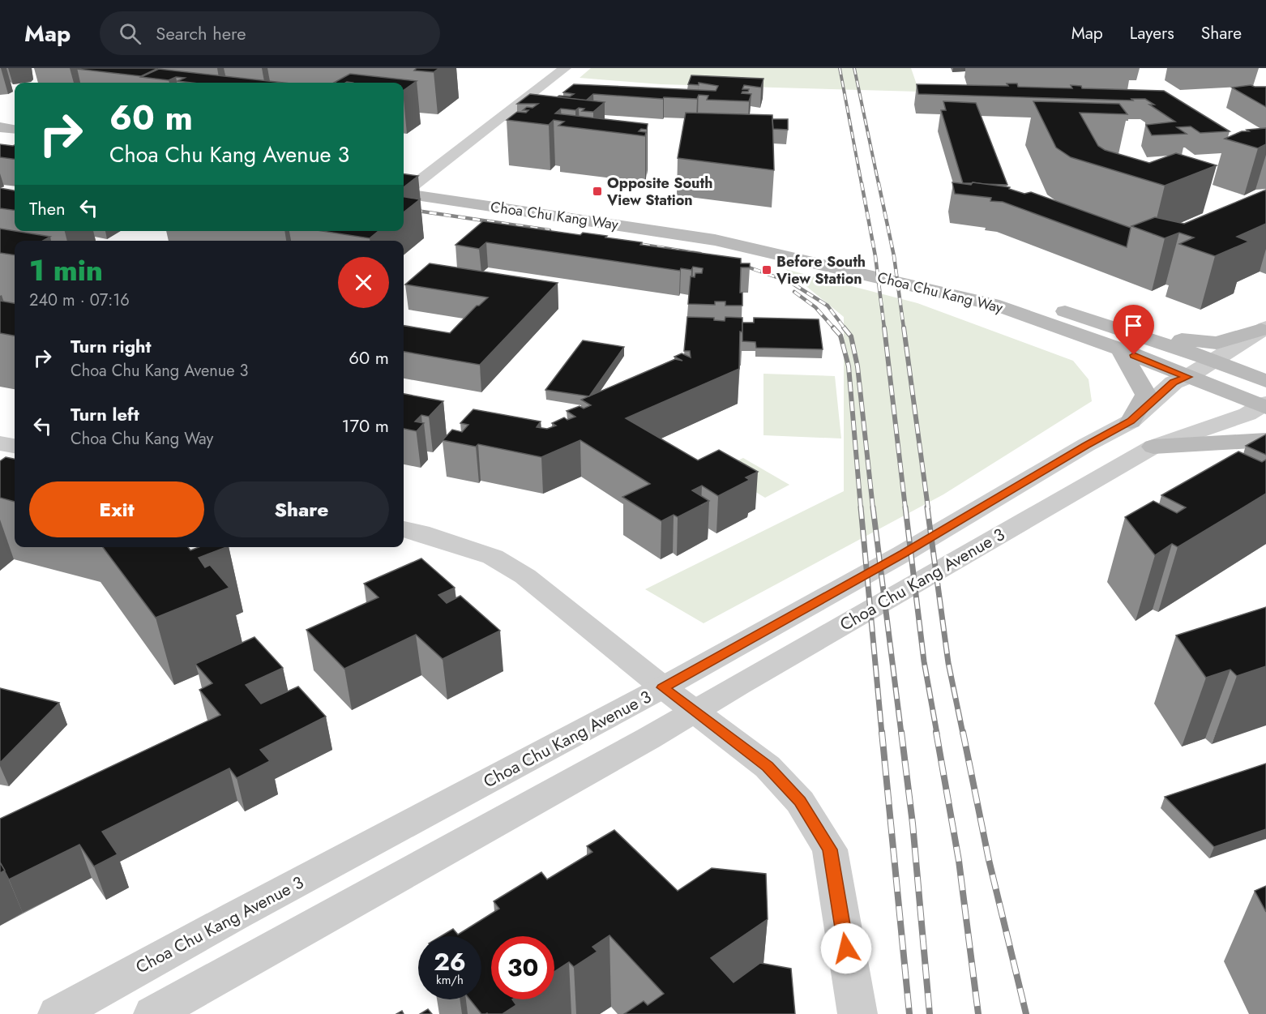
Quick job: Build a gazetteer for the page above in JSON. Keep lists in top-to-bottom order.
{
  "streets": {
    "main road": ["Choa Chu Kang Way"],
    "street": ["Choa Chu Kang Avenue 3"]
  },
  "crossings": [
    ["Choa Chu Kang Way", "Choa Chu Kang Avenue 3"]
  ],
  "places": {
    "transit": ["Opposite South View Station", "Before South View Station"]
  },
  "page": {
    "header": "Map",
    "search": "Search here",
    "nav": ["Map", "Layers", "Share"],
    "turn": ["60 m", "Choa Chu Kang Avenue 3"],
    "then": "Then",
    "heading": ["1 min", "240 m · 07:16"],
    "list": [
      {
        "name": "Turn right",
        "note": "Choa Chu Kang Avenue 3",
        "value": "60 m"
      },
      {
        "name": "Turn left",
        "note": "Choa Chu Kang Way",
        "value": "170 m"
      }
    ],
    "buttons": ["Exit", "Share"],
    "speed": "26 km/h",
    "limit": "30"
  }
}
